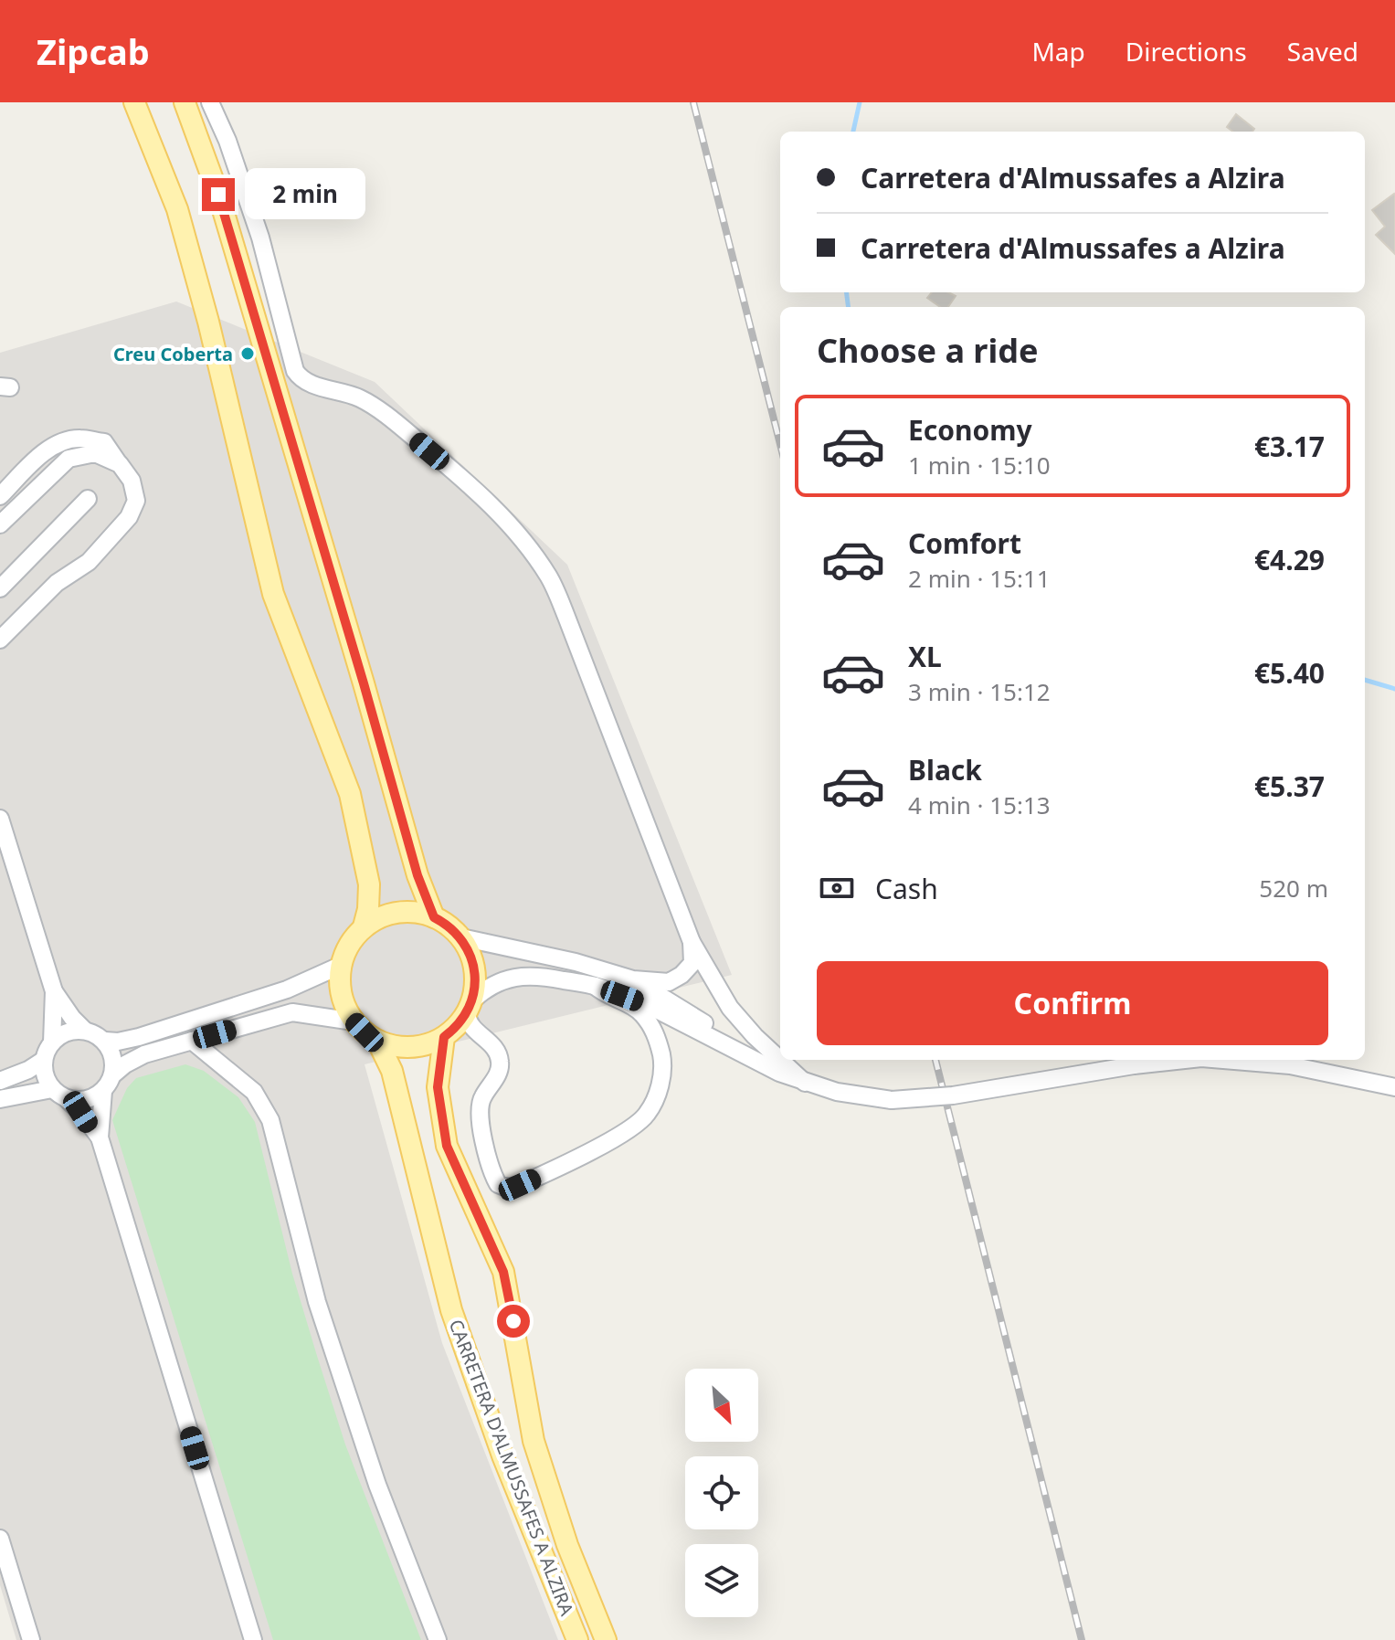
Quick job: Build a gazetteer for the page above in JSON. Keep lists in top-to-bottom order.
{
  "streets": {
    "main road": ["CARRETERA D'ALMUSSAFES A ALZIRA"]
  },
  "places": ["Creu Coberta"],
  "north": "bottom right",
  "page": {
    "header": "Zipcab",
    "nav": ["Map", "Directions", "Saved"],
    "banner": ["Carretera d'Almussafes a Alzira", "Carretera d'Almussafes a Alzira"],
    "bubble": "2 min",
    "heading": "Choose a ride",
    "list": [
      {
        "name": "Economy",
        "note": "1 min · 15:10",
        "value": "€3.17"
      },
      {
        "name": "Comfort",
        "note": "2 min · 15:11",
        "value": "€4.29"
      },
      {
        "name": "XL",
        "note": "3 min · 15:12",
        "value": "€5.40"
      },
      {
        "name": "Black",
        "note": "4 min · 15:13",
        "value": "€5.37"
      }
    ],
    "pay": ["Cash", "520 m"],
    "buttons": "Confirm"
  }
}
